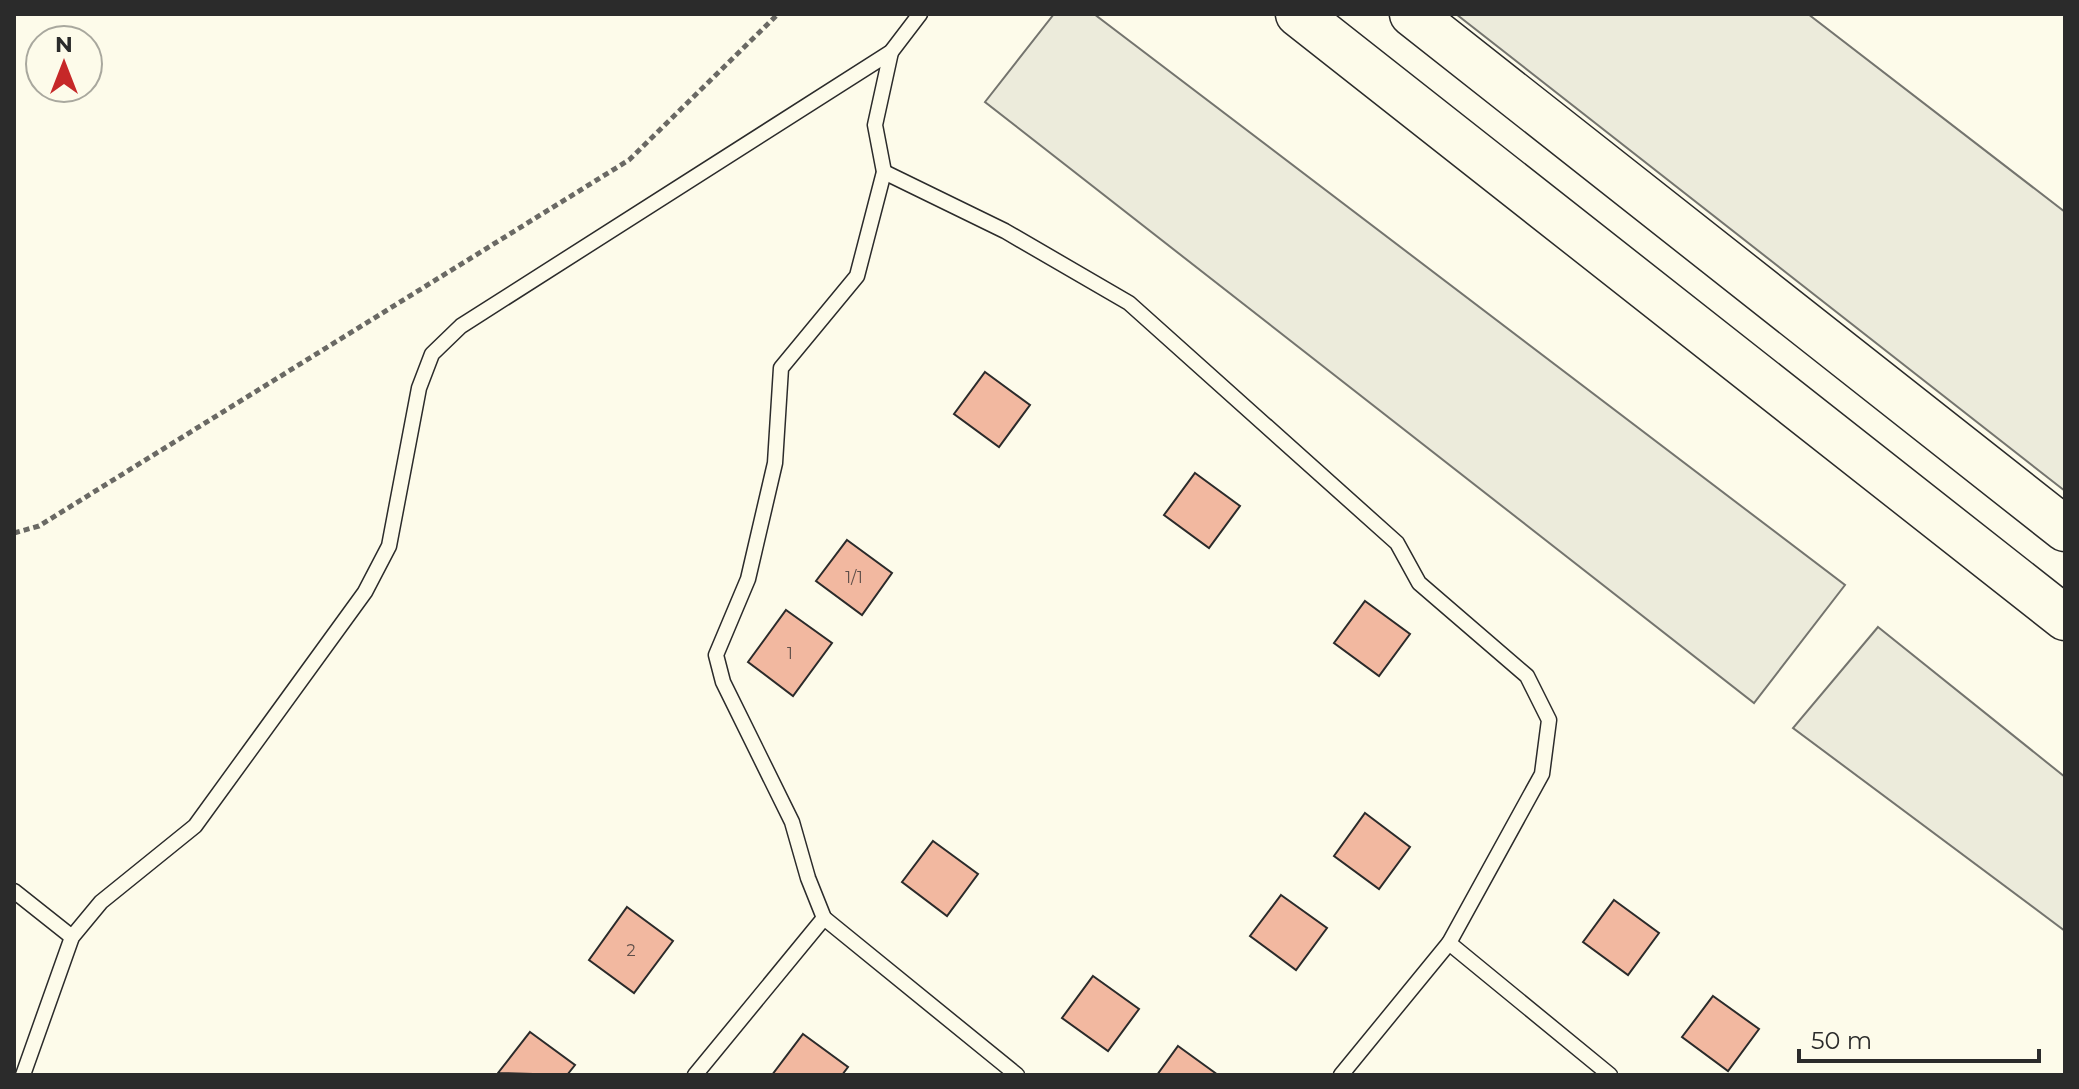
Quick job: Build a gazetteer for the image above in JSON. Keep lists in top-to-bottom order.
{
  "house_numbers": ["1/1", "1", "2"],
  "scale_bar": "50 m",
  "north": "top"
}
